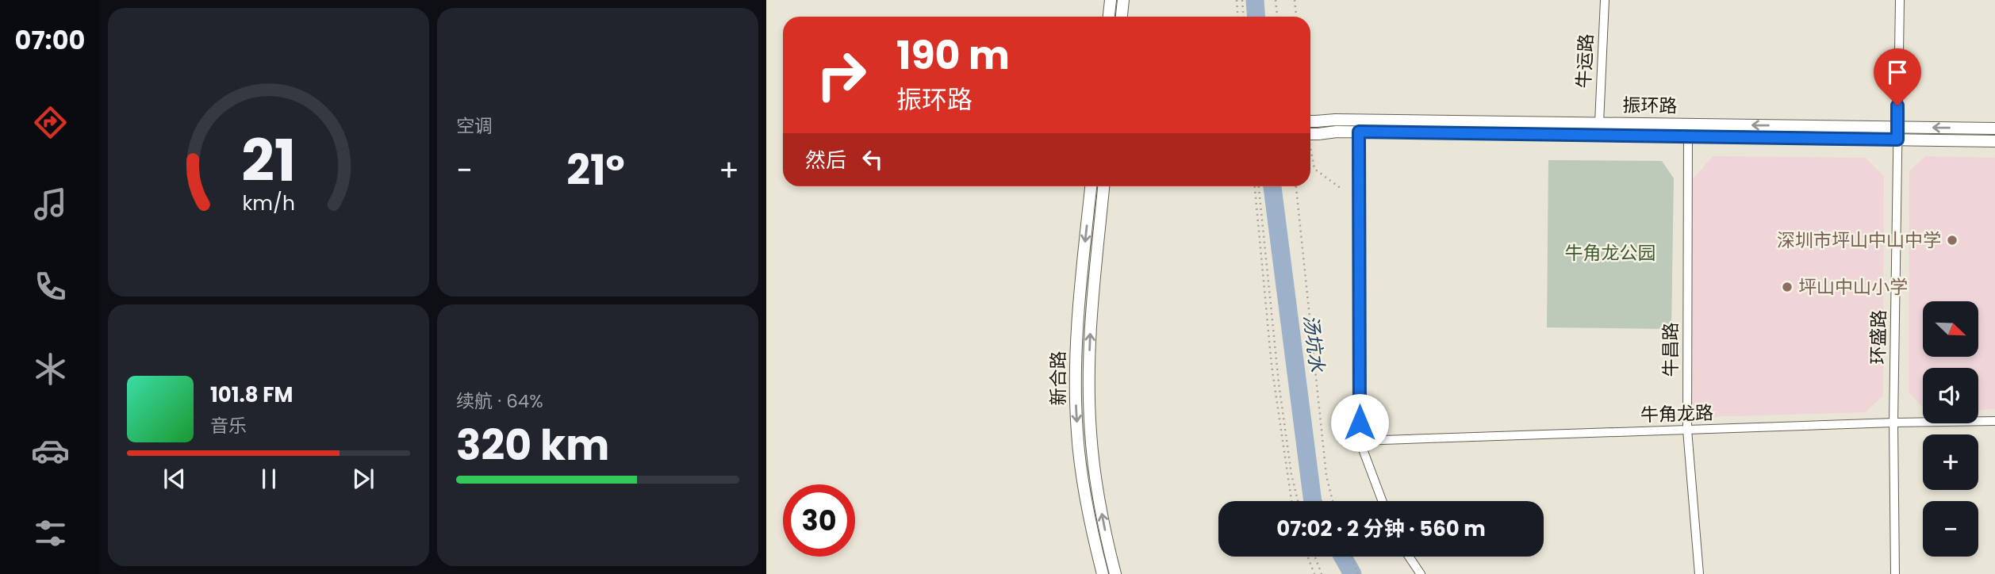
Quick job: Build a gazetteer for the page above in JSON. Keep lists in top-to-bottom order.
{
  "streets": {
    "street": [
      "牛运路",
      "振环路",
      "环盛路",
      "牛昌路",
      "新合路",
      "牛角龙路"
    ]
  },
  "crossings": [
    ["牛运路", "振环路"],
    ["振环路", "环盛路"],
    ["振环路", "牛昌路"],
    ["环盛路", "牛角龙路"],
    ["牛昌路", "牛角龙路"]
  ],
  "water": ["汤坑水"],
  "parks": ["牛角龙公园"],
  "places": ["深圳市坪山中山中学", "坪山中山小学"],
  "north": "bottom right",
  "page": {
    "tabs": "07:00",
    "tile": [
      "空调",
      ["续航 · 64%", "320 km"]
    ],
    "turn": ["190 m", "振环路"],
    "then": "然后",
    "heat": ["−", "21°", "+"],
    "map_buttons": ["+", "−"],
    "song": ["101.8 FM", "音乐"],
    "limit": "30",
    "trip": "07:02 · 2 分钟 · 560 m",
    "gauge": ["21", "km/h"]
  }
}
